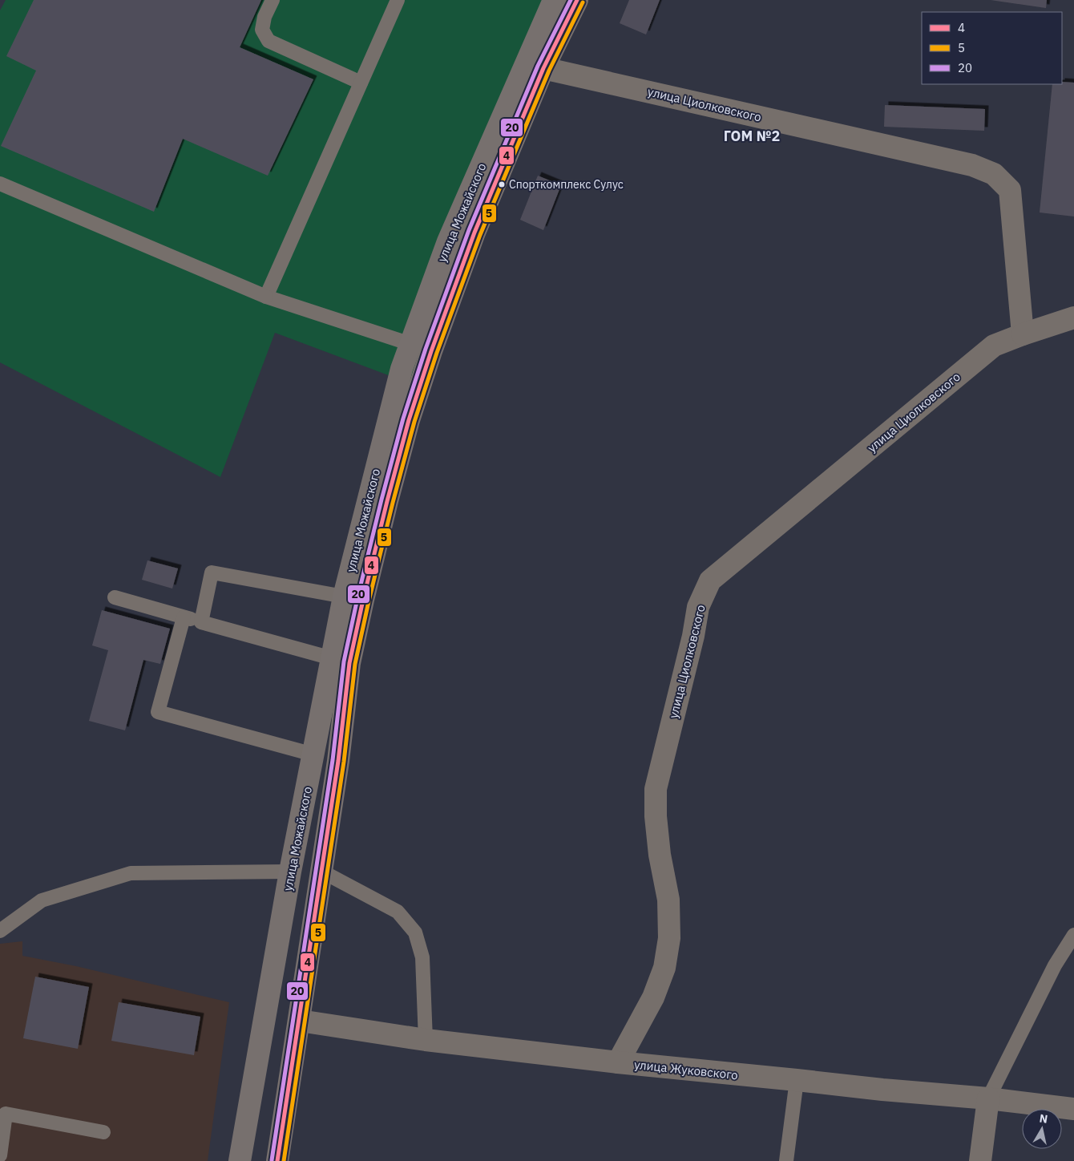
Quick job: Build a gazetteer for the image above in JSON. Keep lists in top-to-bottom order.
{
  "streets": {
    "main road": ["улица Можайского"],
    "street": ["улица Циолковского", "улица Жуковского"]
  },
  "crossings": [
    ["улица Циолковского", "улица Можайского"],
    ["улица Циолковского", "улица Жуковского"],
    ["улица Можайского", "улица Жуковского"]
  ],
  "districts": ["ГОМ №2"],
  "places": ["Спорткомплекс Сулус"],
  "lines": ["transit line 4", "transit line 20", "transit line 5"],
  "legend": ["4", "5", "20"],
  "north": "top"
}
